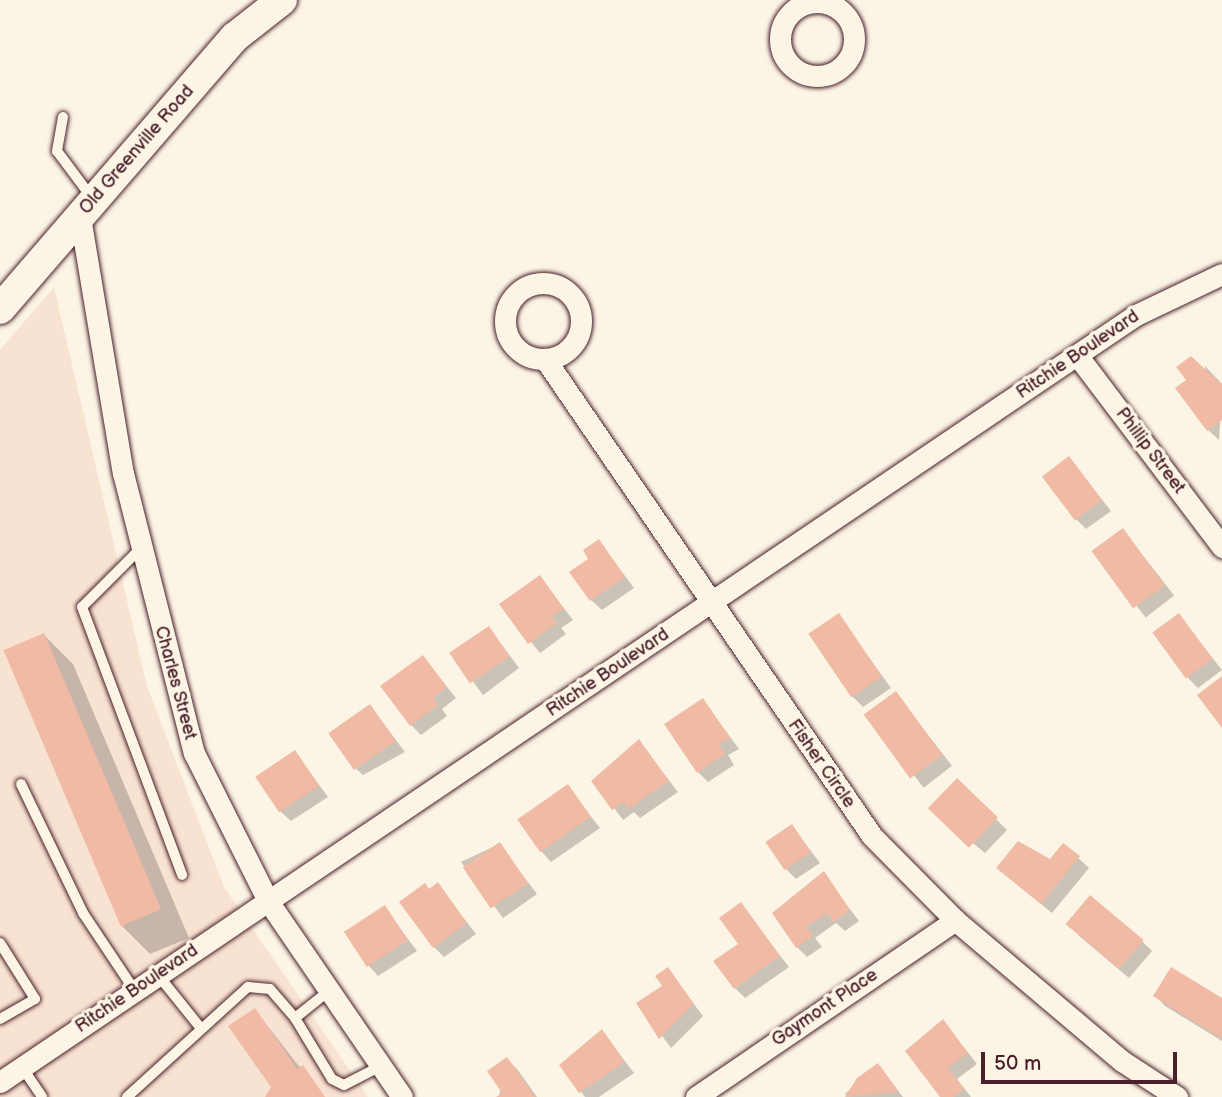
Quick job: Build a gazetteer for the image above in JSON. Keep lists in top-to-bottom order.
{
  "streets": {
    "main road": ["Old Greenville Road"],
    "street": [
      "Ritchie Boulevard",
      "Phillip Street",
      "Charles Street",
      "Fisher Circle",
      "Gaymont Place"
    ]
  },
  "crossings": [
    ["Old Greenville Road", "Charles Street"],
    ["Ritchie Boulevard", "Phillip Street"],
    ["Ritchie Boulevard", "Charles Street"],
    ["Ritchie Boulevard", "Fisher Circle"],
    ["Fisher Circle", "Gaymont Place"]
  ],
  "scale_bar": "50 m"
}
